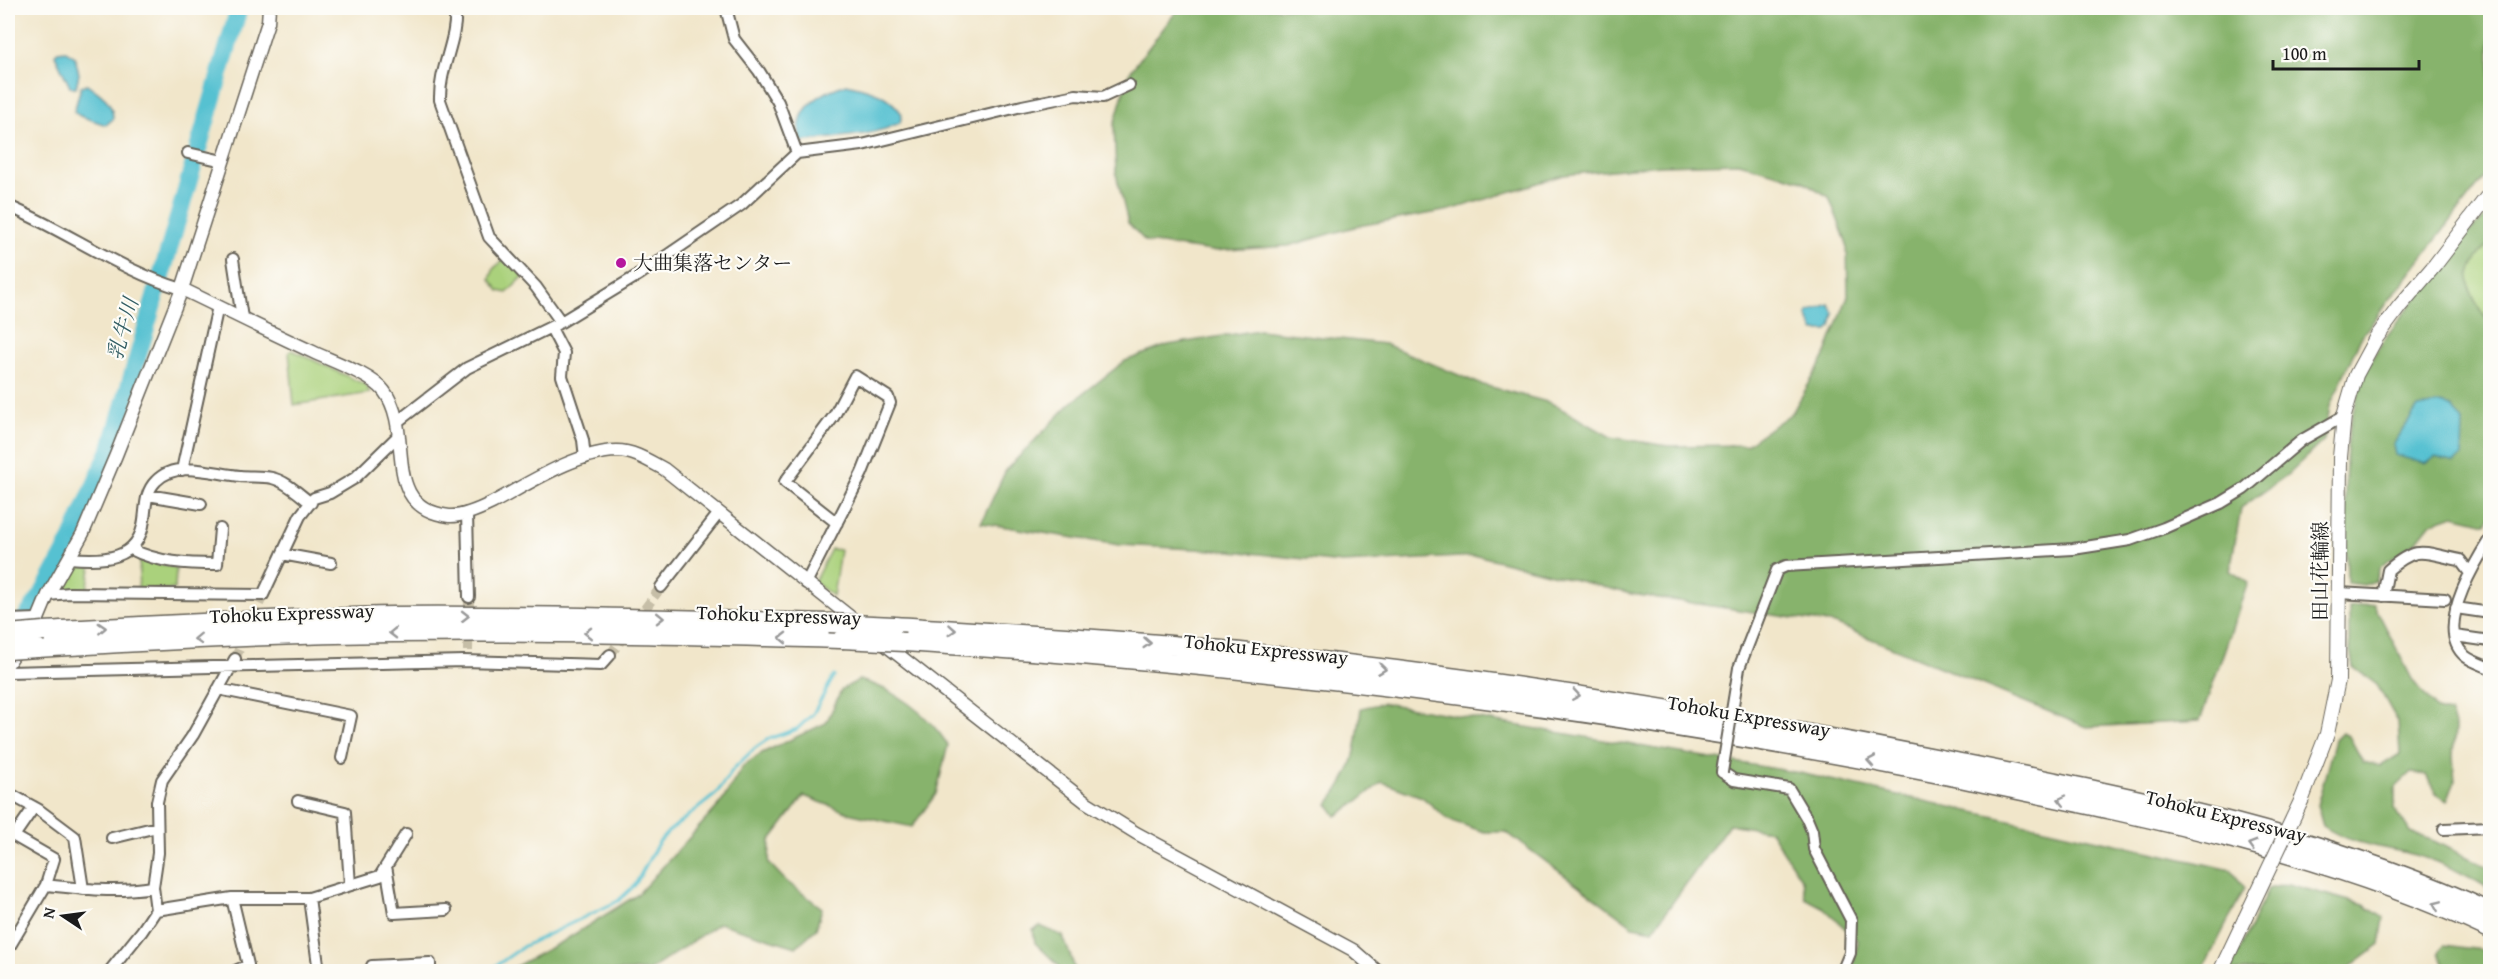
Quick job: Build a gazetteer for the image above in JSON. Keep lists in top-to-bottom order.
{
  "streets": {
    "highway": ["Tohoku Expressway"],
    "main road": ["田山花輪線"]
  },
  "water": ["乳牛川"],
  "places": ["大曲集落センター"],
  "scale_bar": "100 m",
  "north": "left"
}
